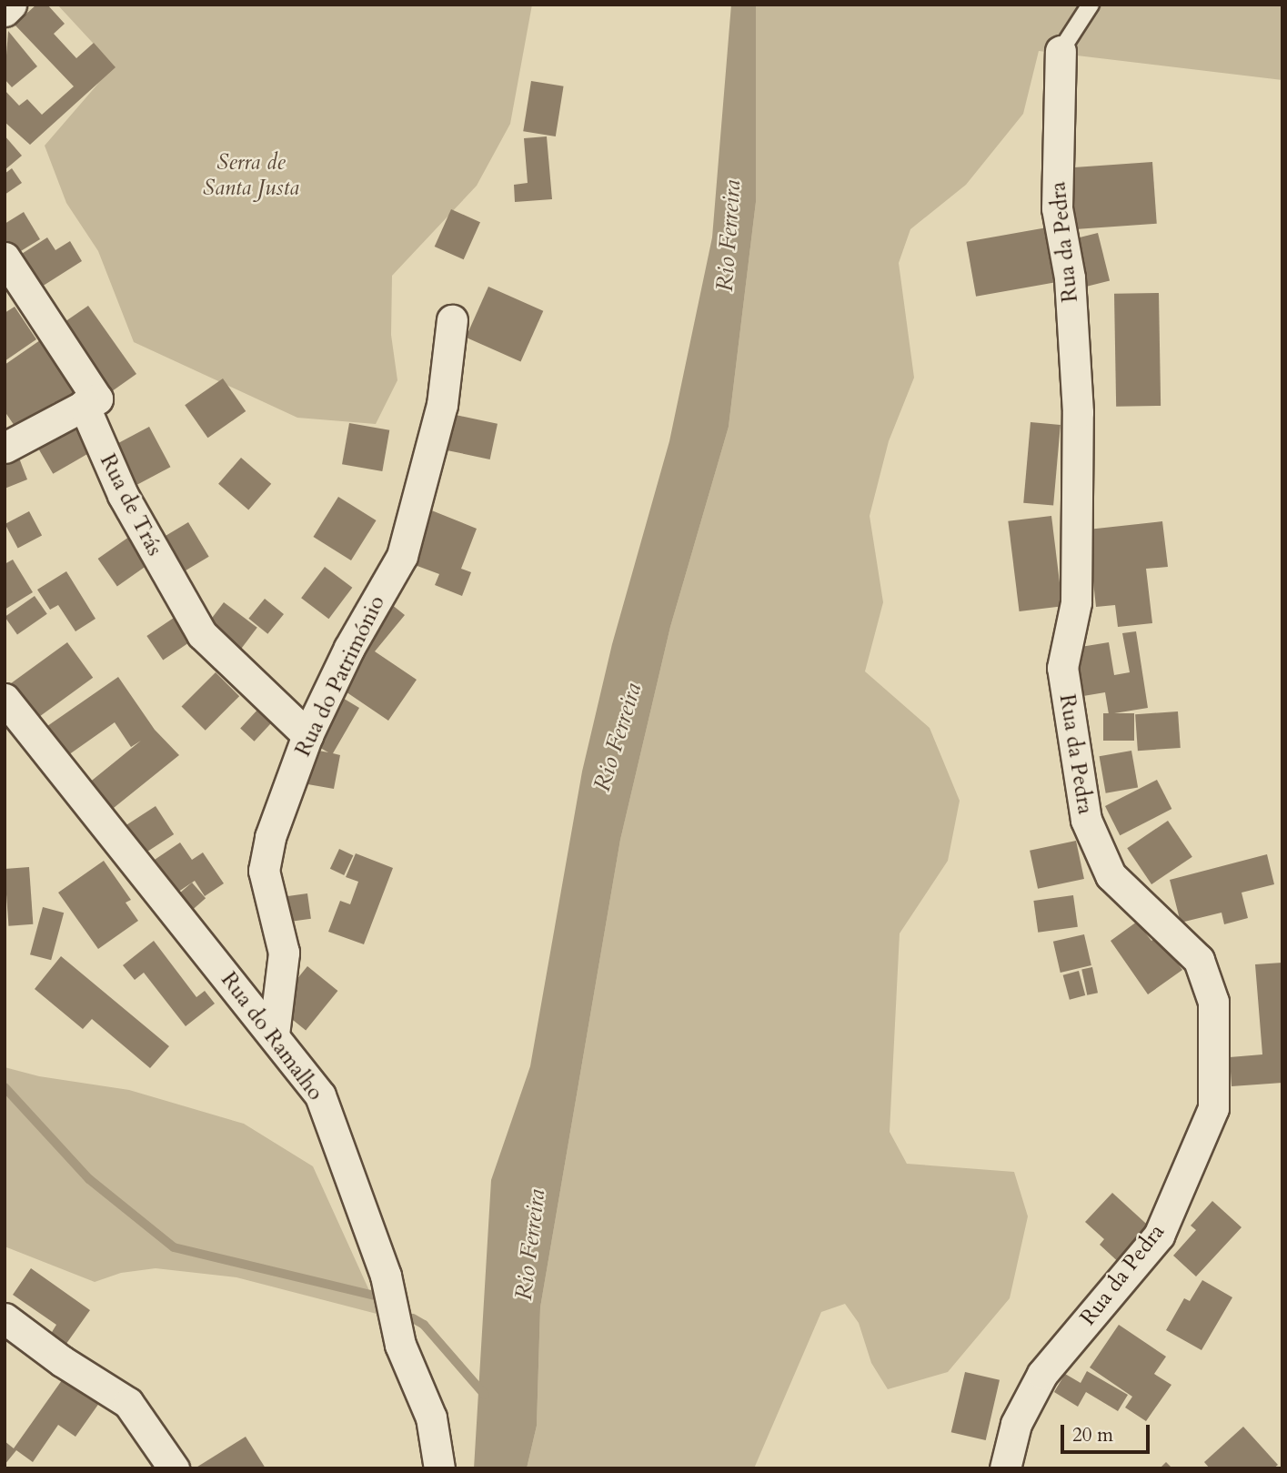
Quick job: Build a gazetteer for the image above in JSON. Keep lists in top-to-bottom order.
{
  "streets": {
    "street": [
      "Rua da Pedra",
      "Rua de Trás",
      "Rua do Património",
      "Rua do Ramalho"
    ]
  },
  "crossings": [
    ["Rua de Trás", "Rua do Património"],
    ["Rua do Património", "Rua do Ramalho"]
  ],
  "water": ["Rio Ferreira"],
  "parks": ["Serra de Santa Justa"],
  "scale_bar": "20 m"
}
